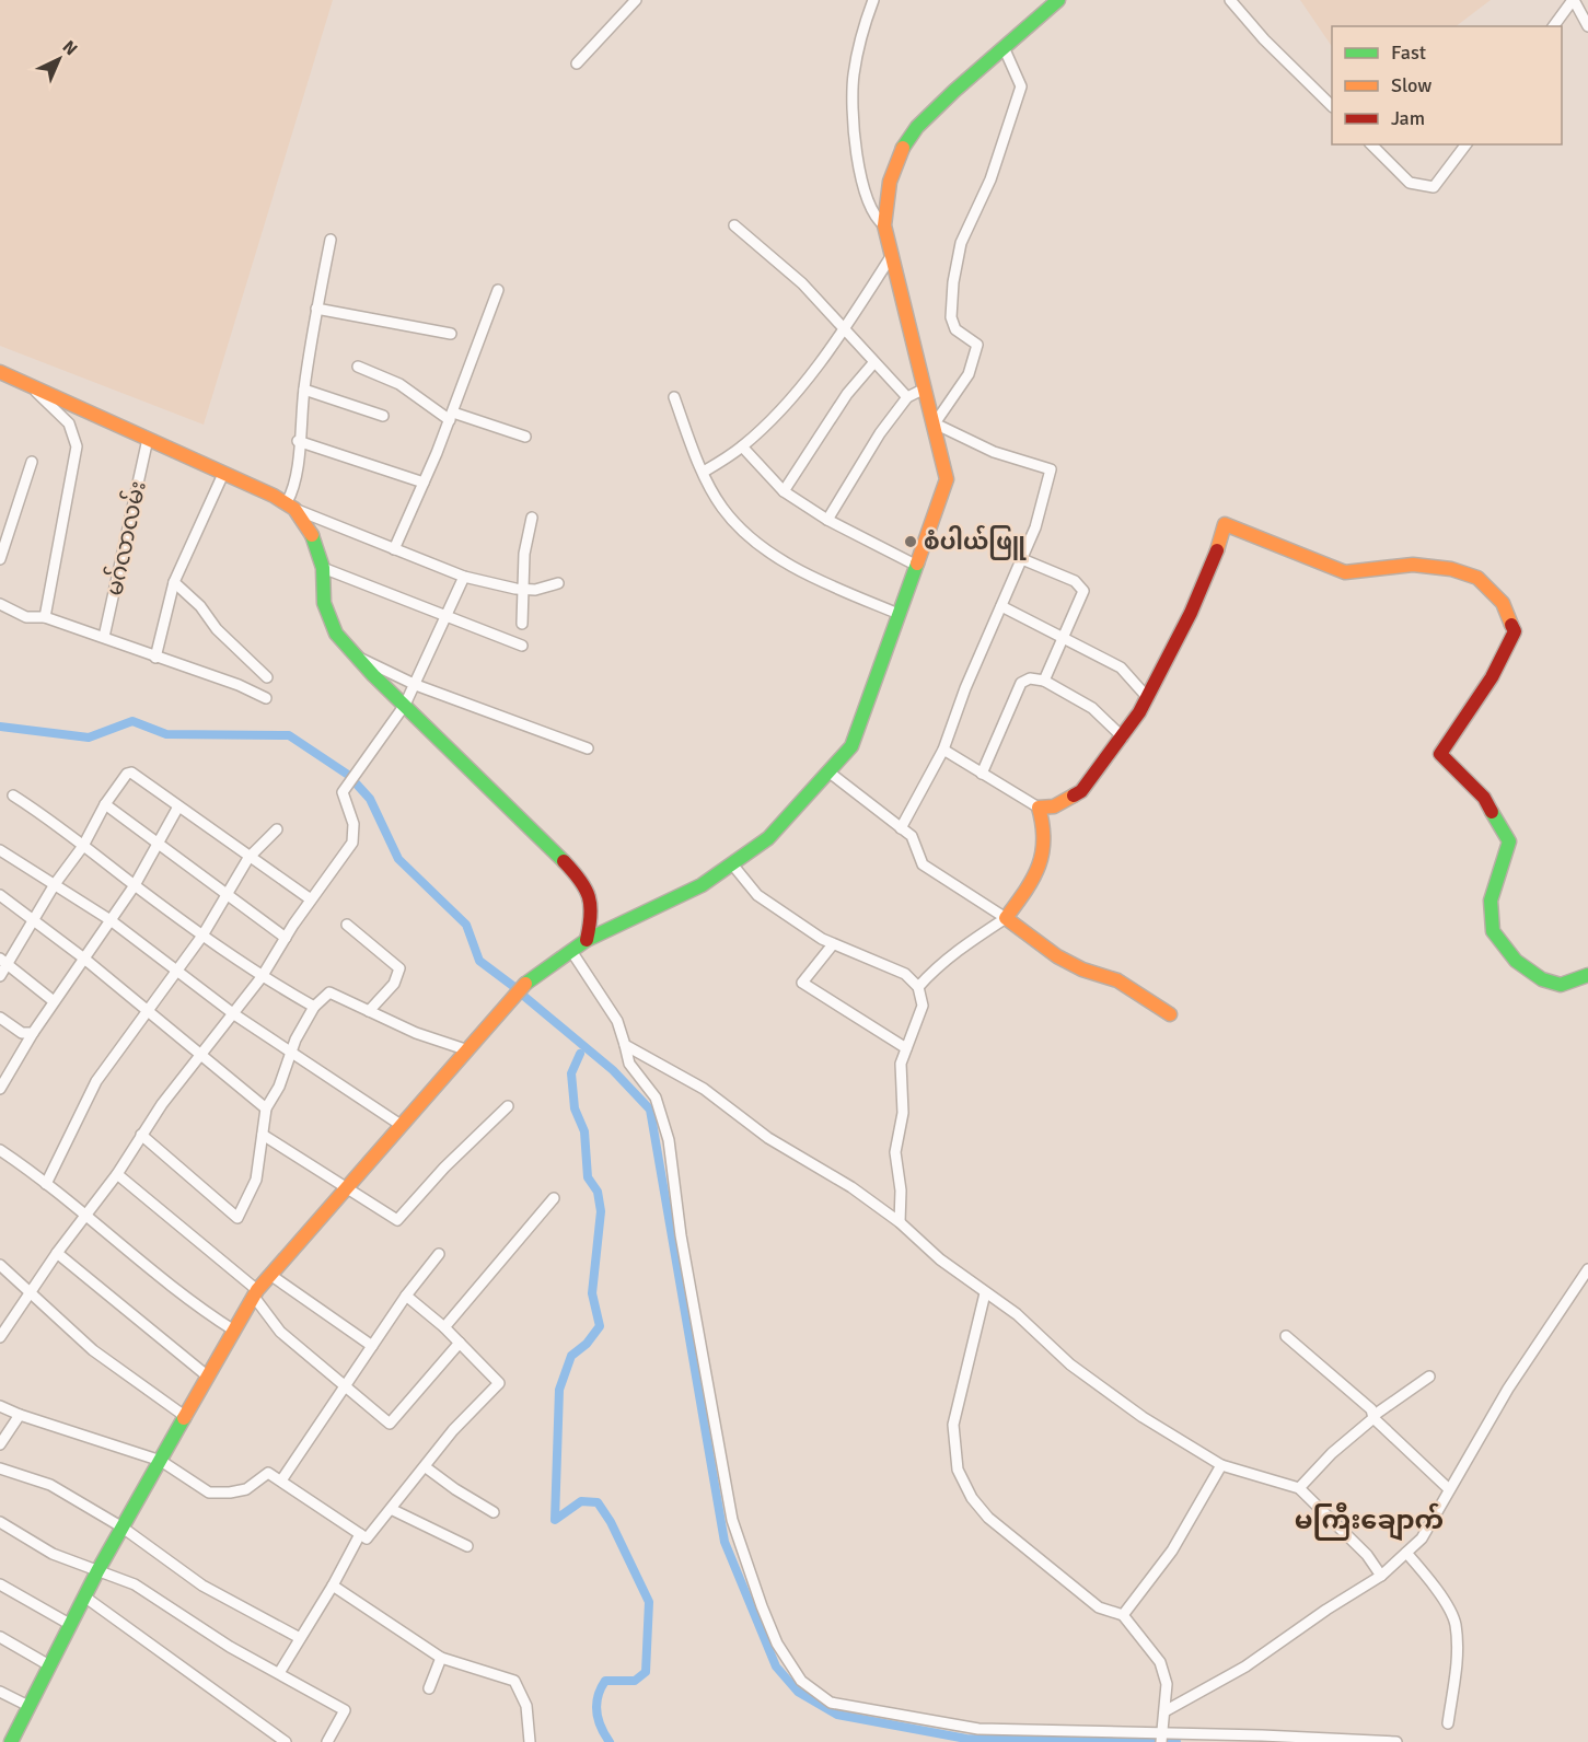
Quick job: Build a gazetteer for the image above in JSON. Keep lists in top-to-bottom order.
{
  "streets": {
    "street": ["မဂ်လာလမ်း"]
  },
  "districts": ["မကြီးချောက်"],
  "places": ["စံပါယ်ဖြူ"],
  "legend": ["Fast", "Slow", "Jam"],
  "north": "top right"
}
